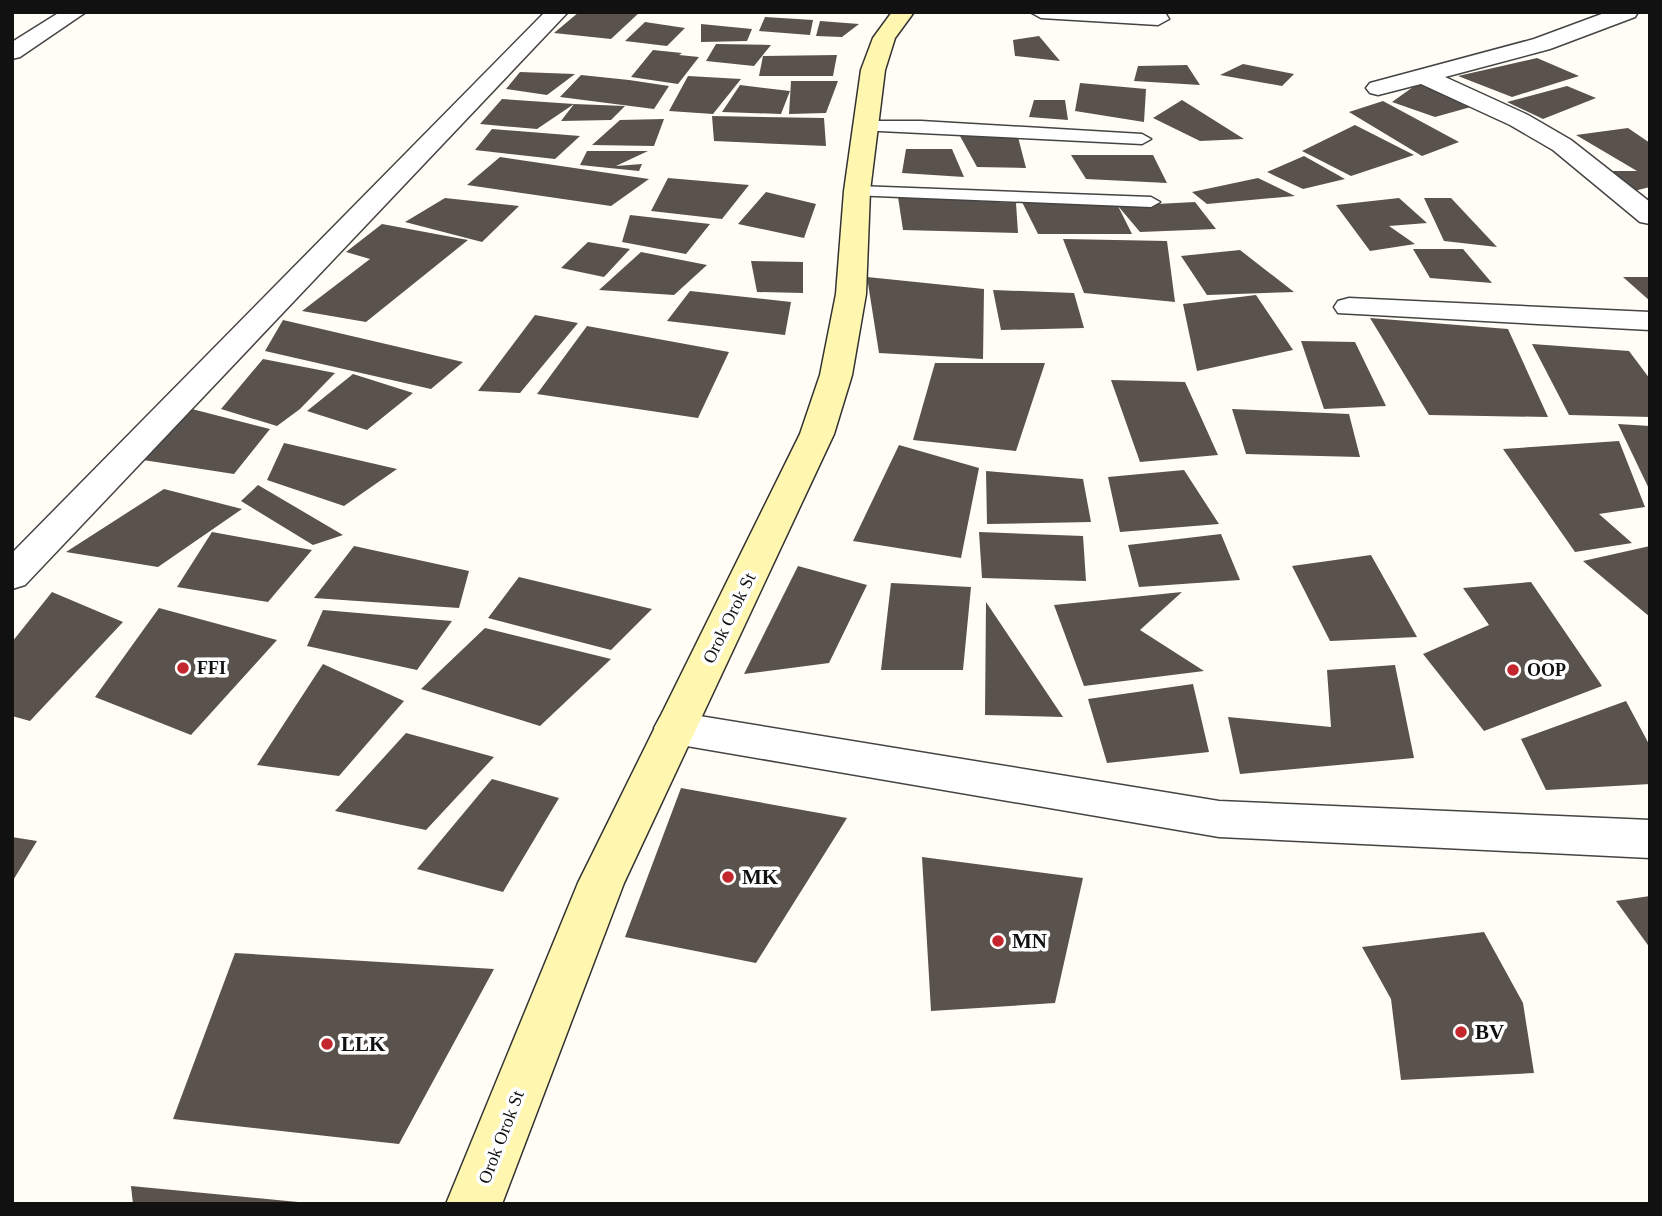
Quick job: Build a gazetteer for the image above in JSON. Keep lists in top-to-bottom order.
{
  "streets": {
    "main road": ["Orok Orok St"]
  },
  "places": [
    "FFI",
    "OOP",
    "MK",
    "MN",
    "BV",
    "LLK"
  ]
}
